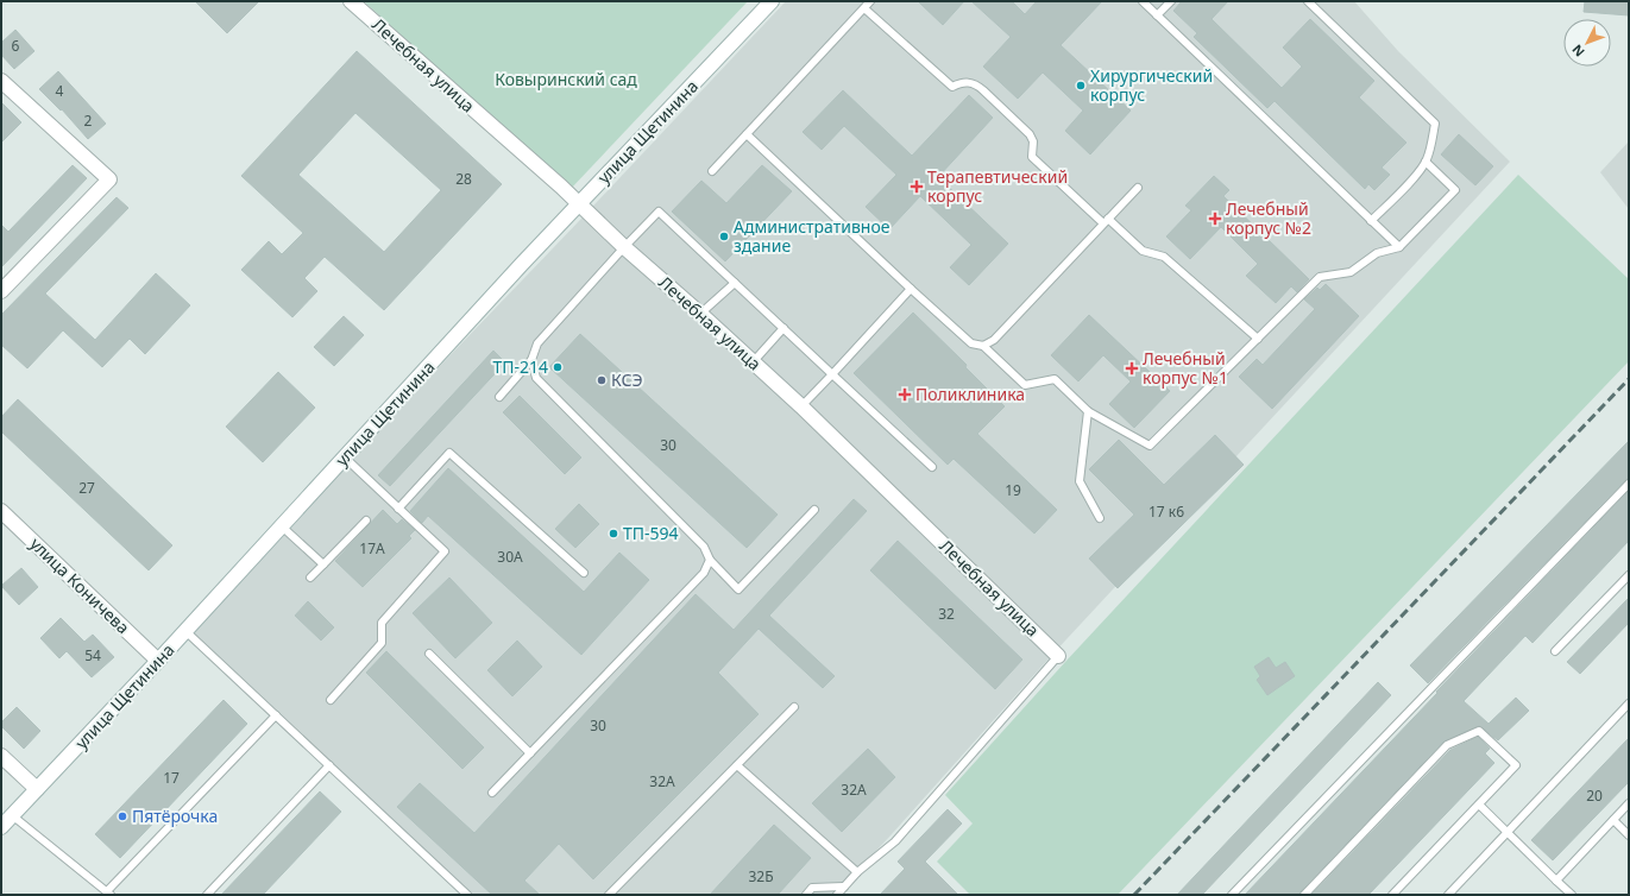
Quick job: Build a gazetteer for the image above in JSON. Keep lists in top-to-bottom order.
{
  "streets": {
    "street": ["Лечебная улица", "улица Щетинина", "улица Коничева"]
  },
  "crossings": [
    ["Лечебная улица", "улица Щетинина"],
    ["улица Щетинина", "улица Коничева"]
  ],
  "parks": ["Ковыринский сад"],
  "places": {
    "other": [
      "Хирургический корпус",
      "Административное здание",
      "ТП-214",
      "КСЭ",
      "ТП-594",
      "Пятёрочка"
    ],
    "health": [
      "Терапевтический корпус",
      "Лечебный корпус №2",
      "Лечебный корпус №1",
      "Поликлиника"
    ]
  },
  "house_numbers": [
    "6",
    "4",
    "2",
    "28",
    "30",
    "27",
    "19",
    "17 к6",
    "17А",
    "30А",
    "32",
    "54",
    "30",
    "17",
    "32А",
    "32А",
    "20",
    "32Б"
  ],
  "north": "bottom left"
}
